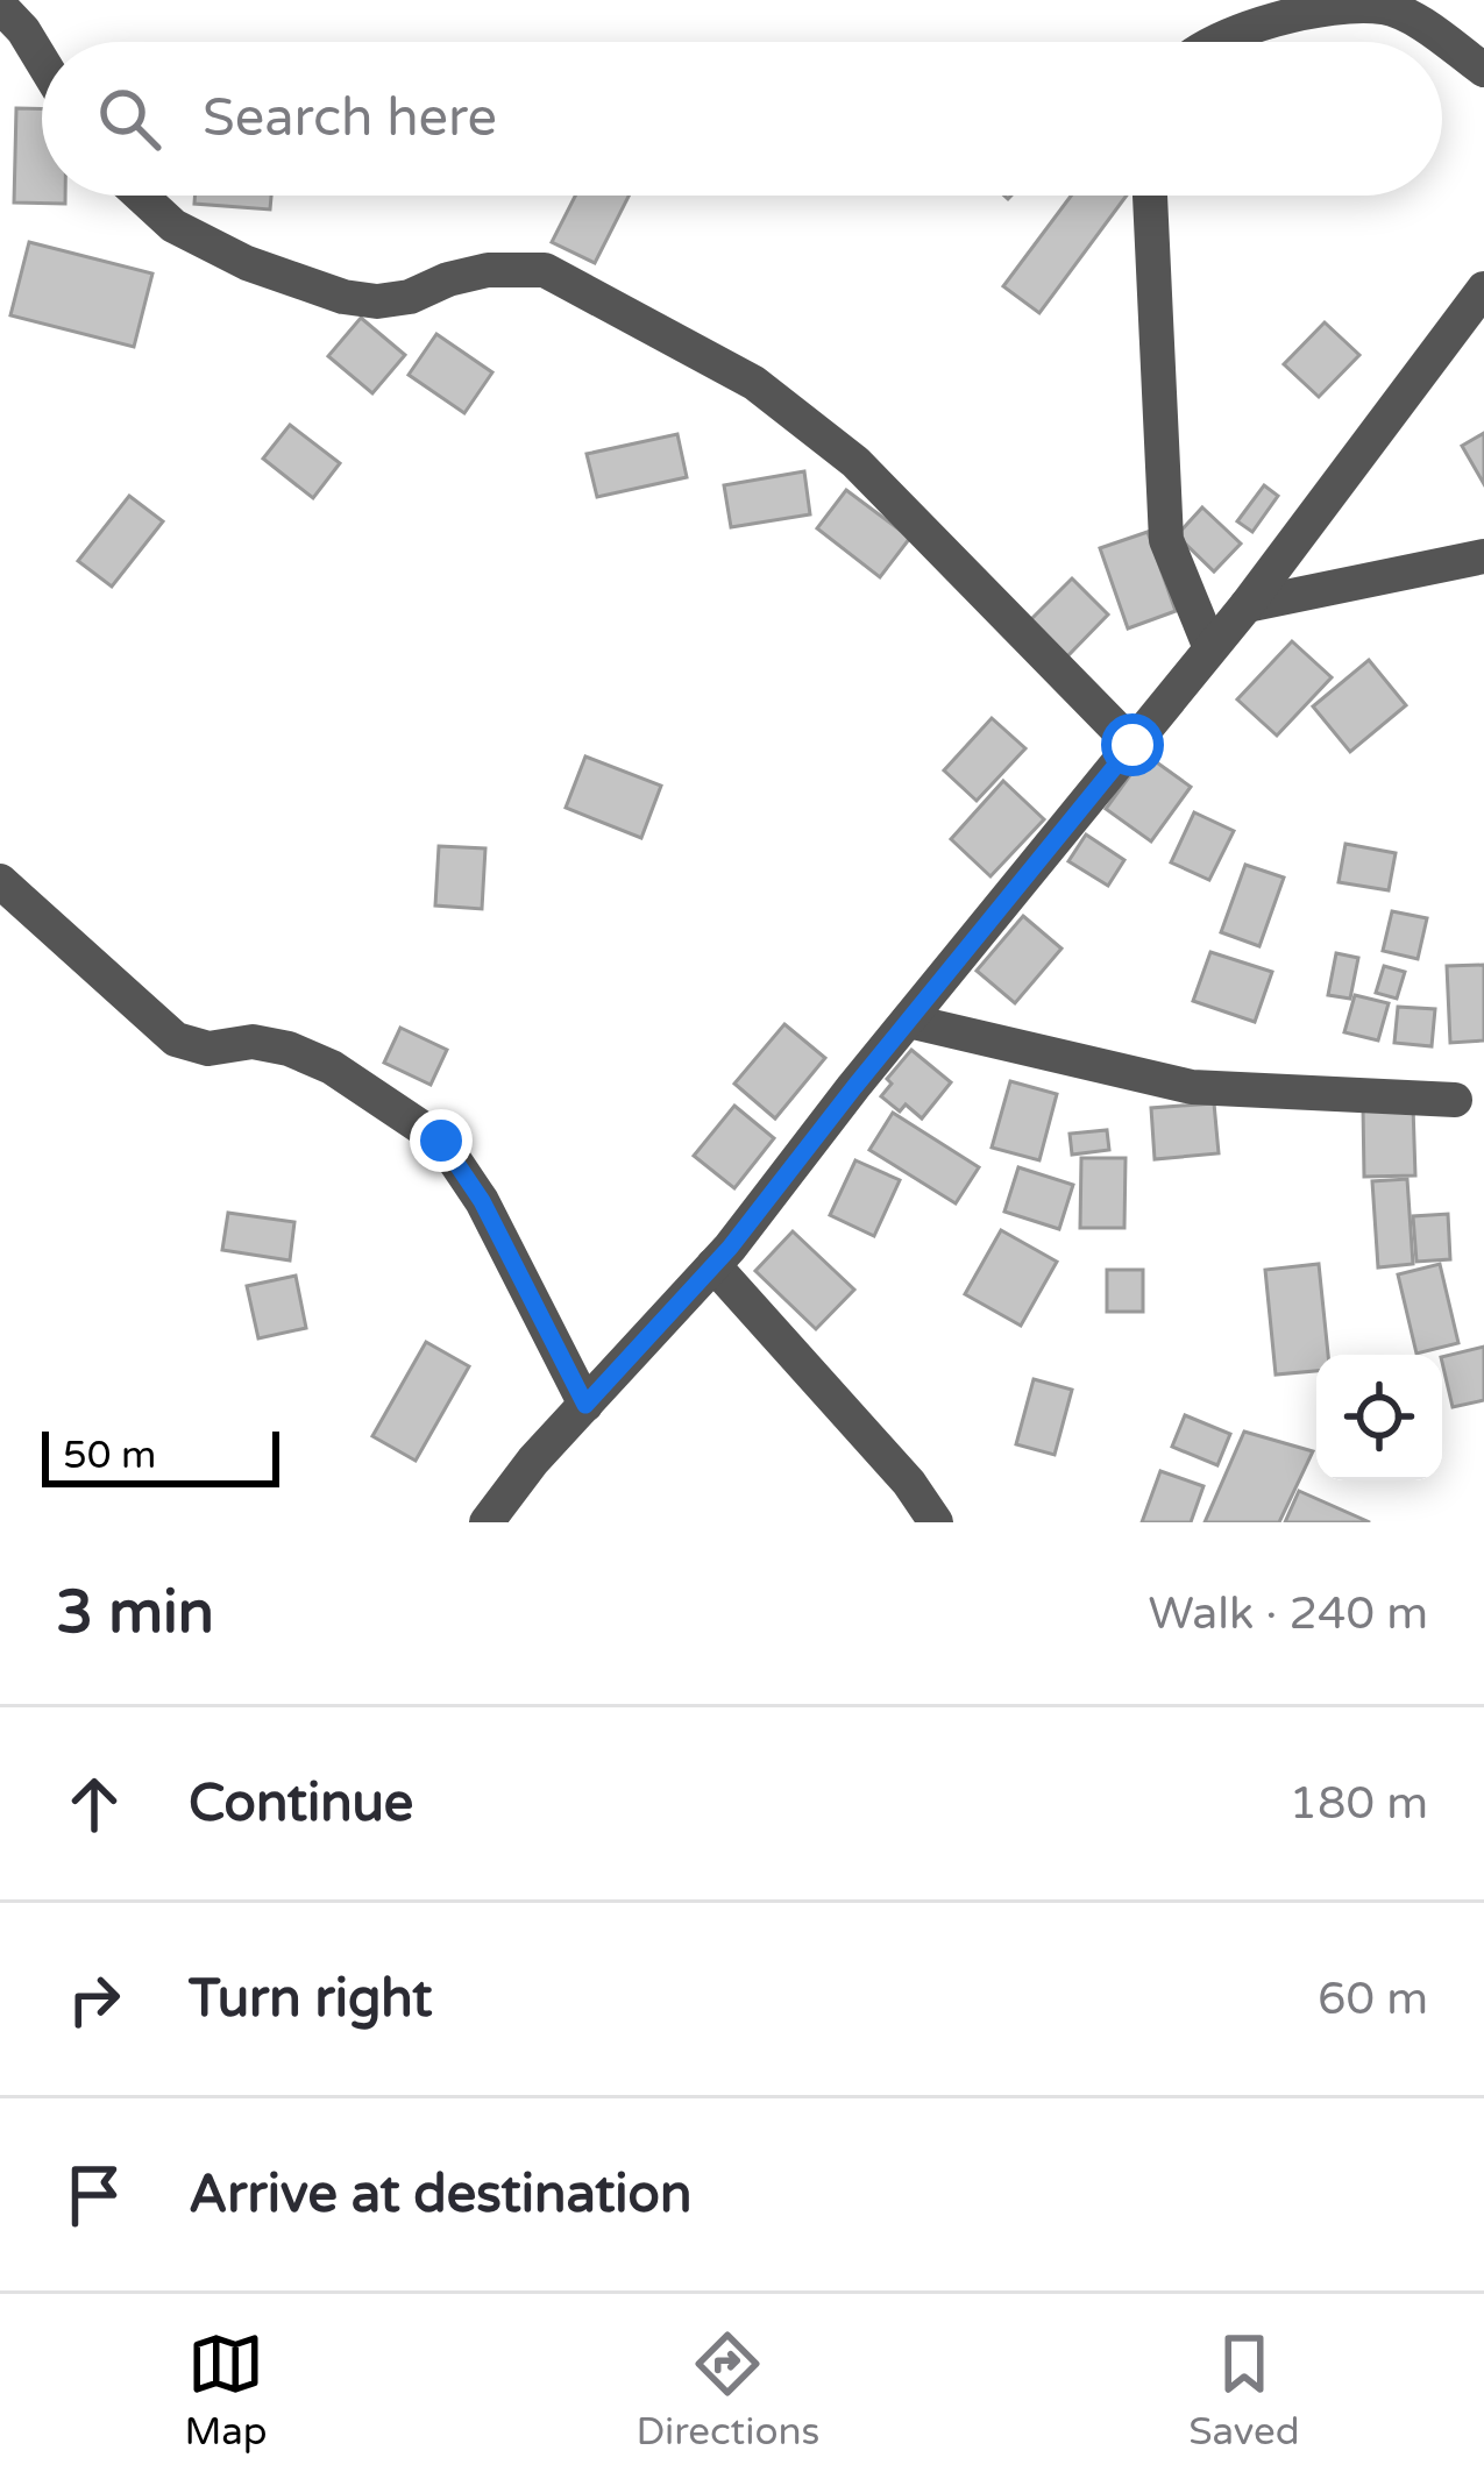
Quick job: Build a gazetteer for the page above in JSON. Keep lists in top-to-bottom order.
{
  "scale_bar": "50 m",
  "page": {
    "search": "Search here",
    "scale": "50 m",
    "heading": ["3 min", "Walk · 240 m"],
    "list": [
      ["Continue", "180 m"],
      ["Turn right", "60 m"],
      "Arrive at destination"
    ],
    "nav": ["Map", "Directions", "Saved"]
  }
}
